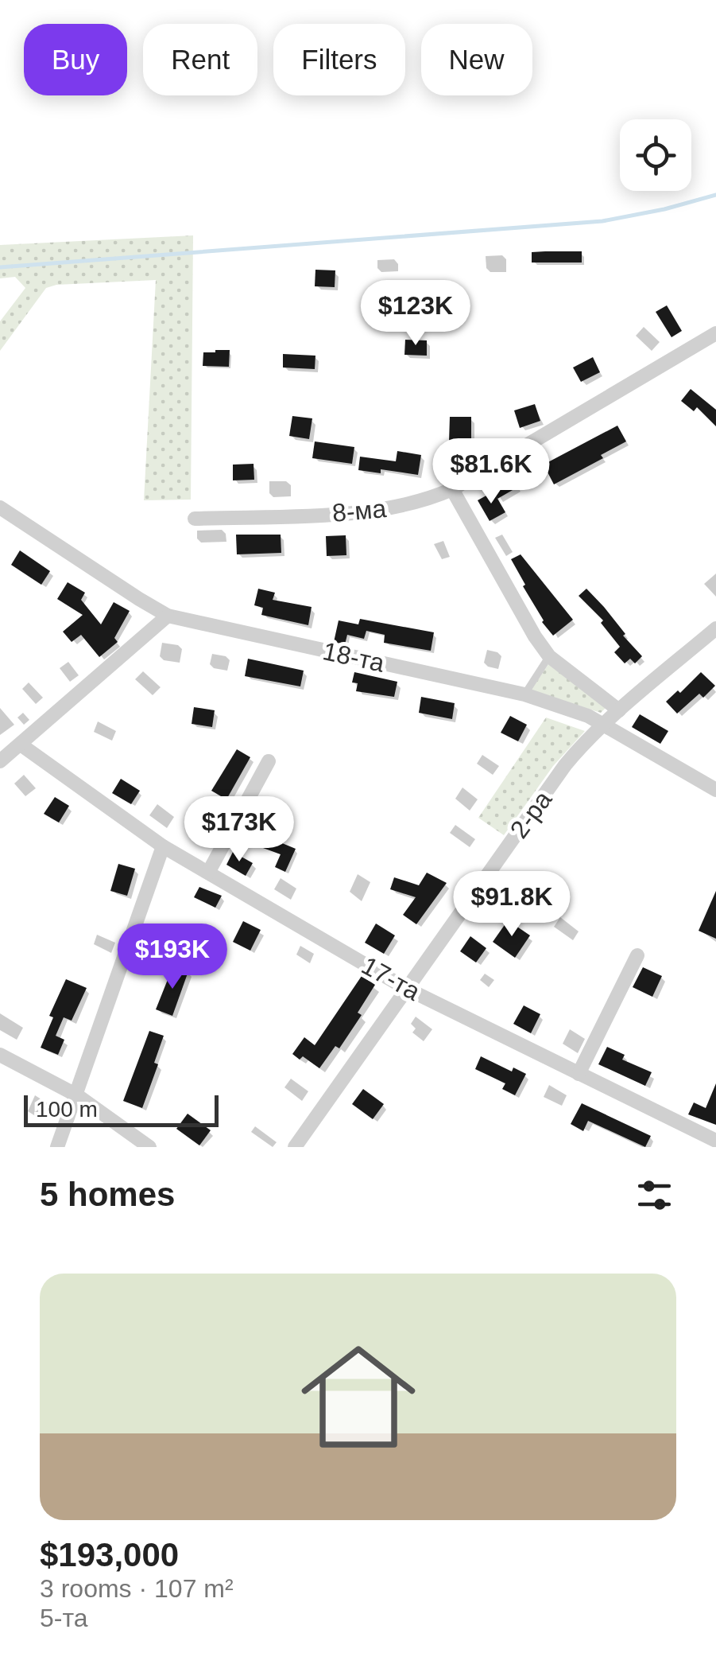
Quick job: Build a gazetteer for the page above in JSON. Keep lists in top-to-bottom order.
{
  "streets": {
    "street": [
      "8-ма",
      "18-та",
      "2-ра",
      "17-та"
    ]
  },
  "crossings": [
    ["18-та", "2-ра"],
    ["2-ра", "17-та"]
  ],
  "scale_bar": "100 m",
  "page": {
    "chip": [
      "Buy",
      "Rent",
      "Filters",
      "New"
    ],
    "price": [
      "$123K",
      "$81.6K",
      "$173K",
      "$91.8K",
      "$193K"
    ],
    "scale": "100 m",
    "heading": "5 homes",
    "list": [
      {
        "name": "$193,000",
        "note": "3 rooms · 107 m² · 5-та"
      }
    ]
  }
}
